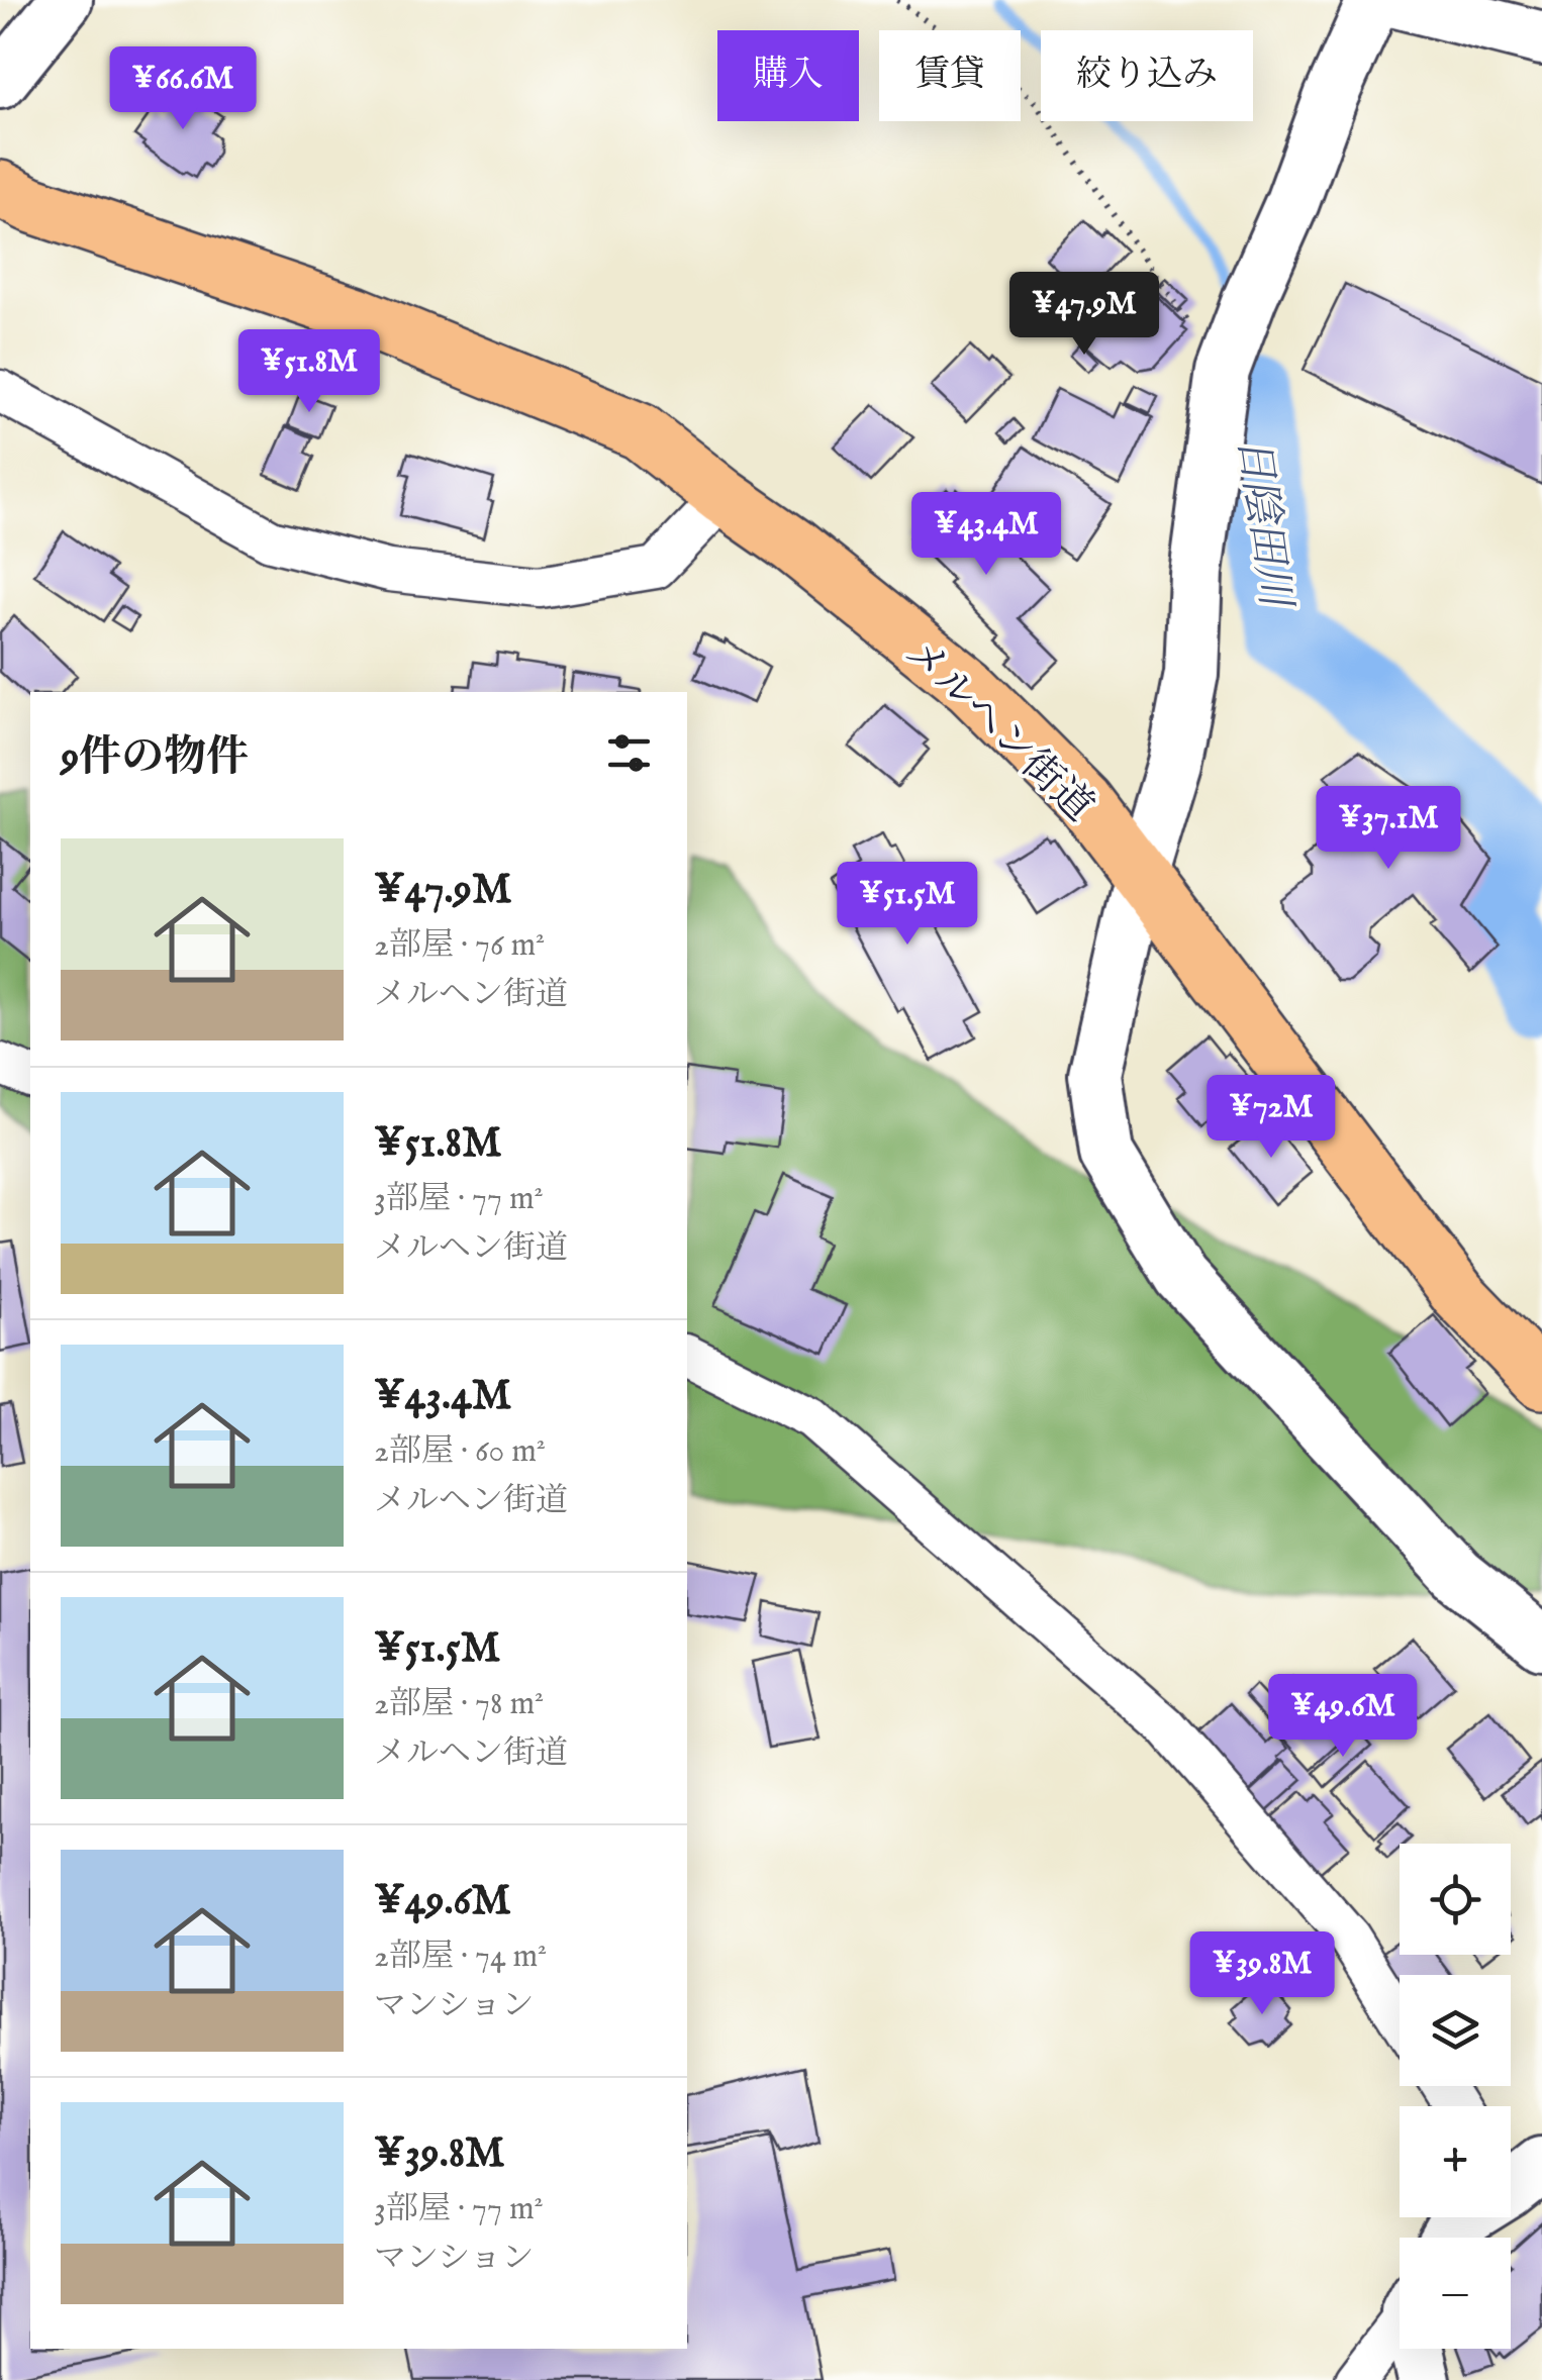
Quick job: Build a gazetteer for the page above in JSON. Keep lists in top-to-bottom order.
{
  "streets": {
    "highway": ["メルヘン街道"]
  },
  "water": ["日陰田川"],
  "page": {
    "chip": ["購入", "賃貸", "絞り込み"],
    "price": [
      "¥66.6M",
      "¥47.9M",
      "¥51.8M",
      "¥43.4M",
      "¥37.1M",
      "¥51.5M",
      "¥72M",
      "¥49.6M",
      "¥39.8M"
    ],
    "heading": "9件の物件",
    "list": [
      {
        "name": "¥47.9M",
        "note": "2部屋 · 76 m² · メルヘン街道"
      },
      {
        "name": "¥51.8M",
        "note": "3部屋 · 77 m² · メルヘン街道"
      },
      {
        "name": "¥43.4M",
        "note": "2部屋 · 60 m² · メルヘン街道"
      },
      {
        "name": "¥51.5M",
        "note": "2部屋 · 78 m² · メルヘン街道"
      },
      {
        "name": "¥49.6M",
        "note": "2部屋 · 74 m² · マンション"
      },
      {
        "name": "¥39.8M",
        "note": "3部屋 · 77 m² · マンション"
      }
    ],
    "map_buttons": ["+", "−"]
  }
}
